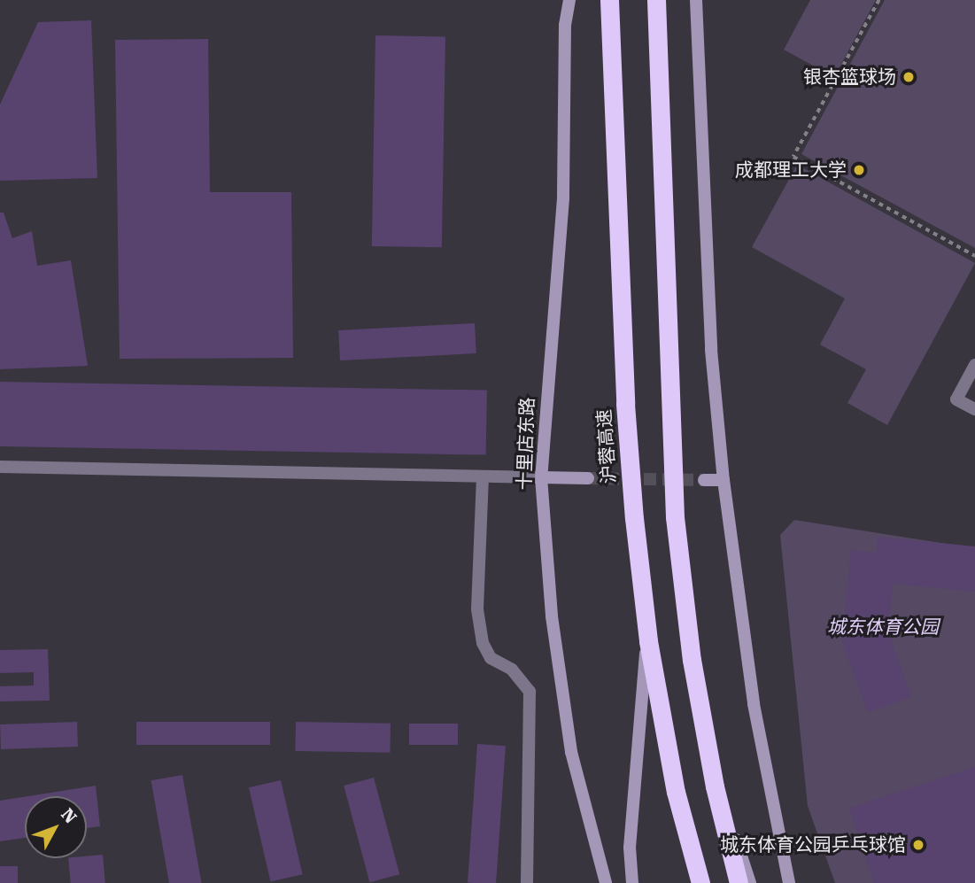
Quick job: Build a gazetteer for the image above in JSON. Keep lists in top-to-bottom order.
{
  "streets": {
    "highway": ["沪蓉高速"],
    "street": ["十里店东路"]
  },
  "parks": ["城东体育公园"],
  "places": ["银杏篮球场", "成都理工大学", "城东体育公园乒乓球馆"],
  "north": "top right"
}
